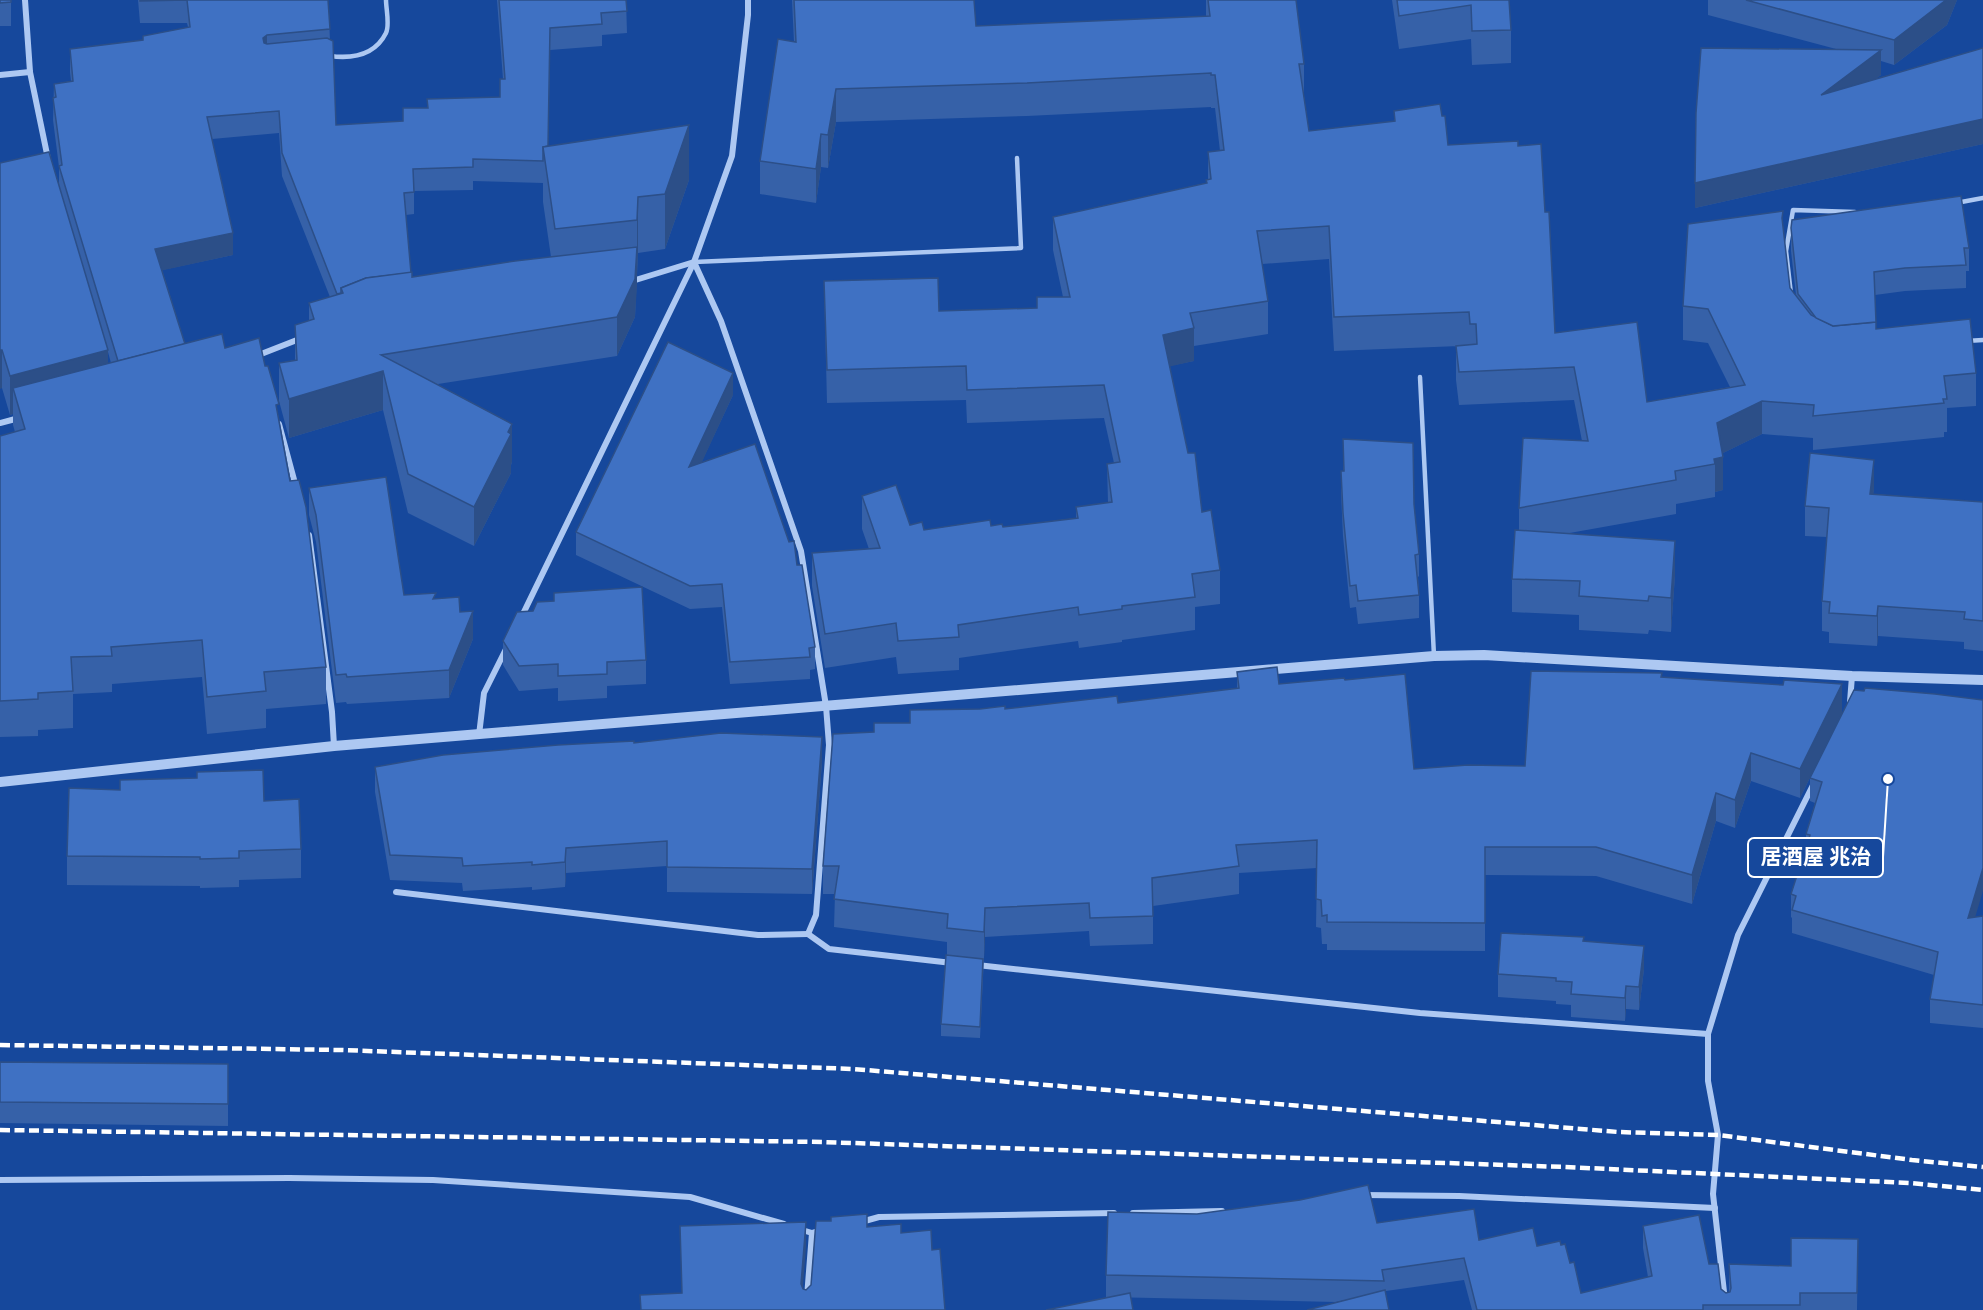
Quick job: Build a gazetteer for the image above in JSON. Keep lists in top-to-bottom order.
{
  "places": ["居酒屋 兆治"]
}
